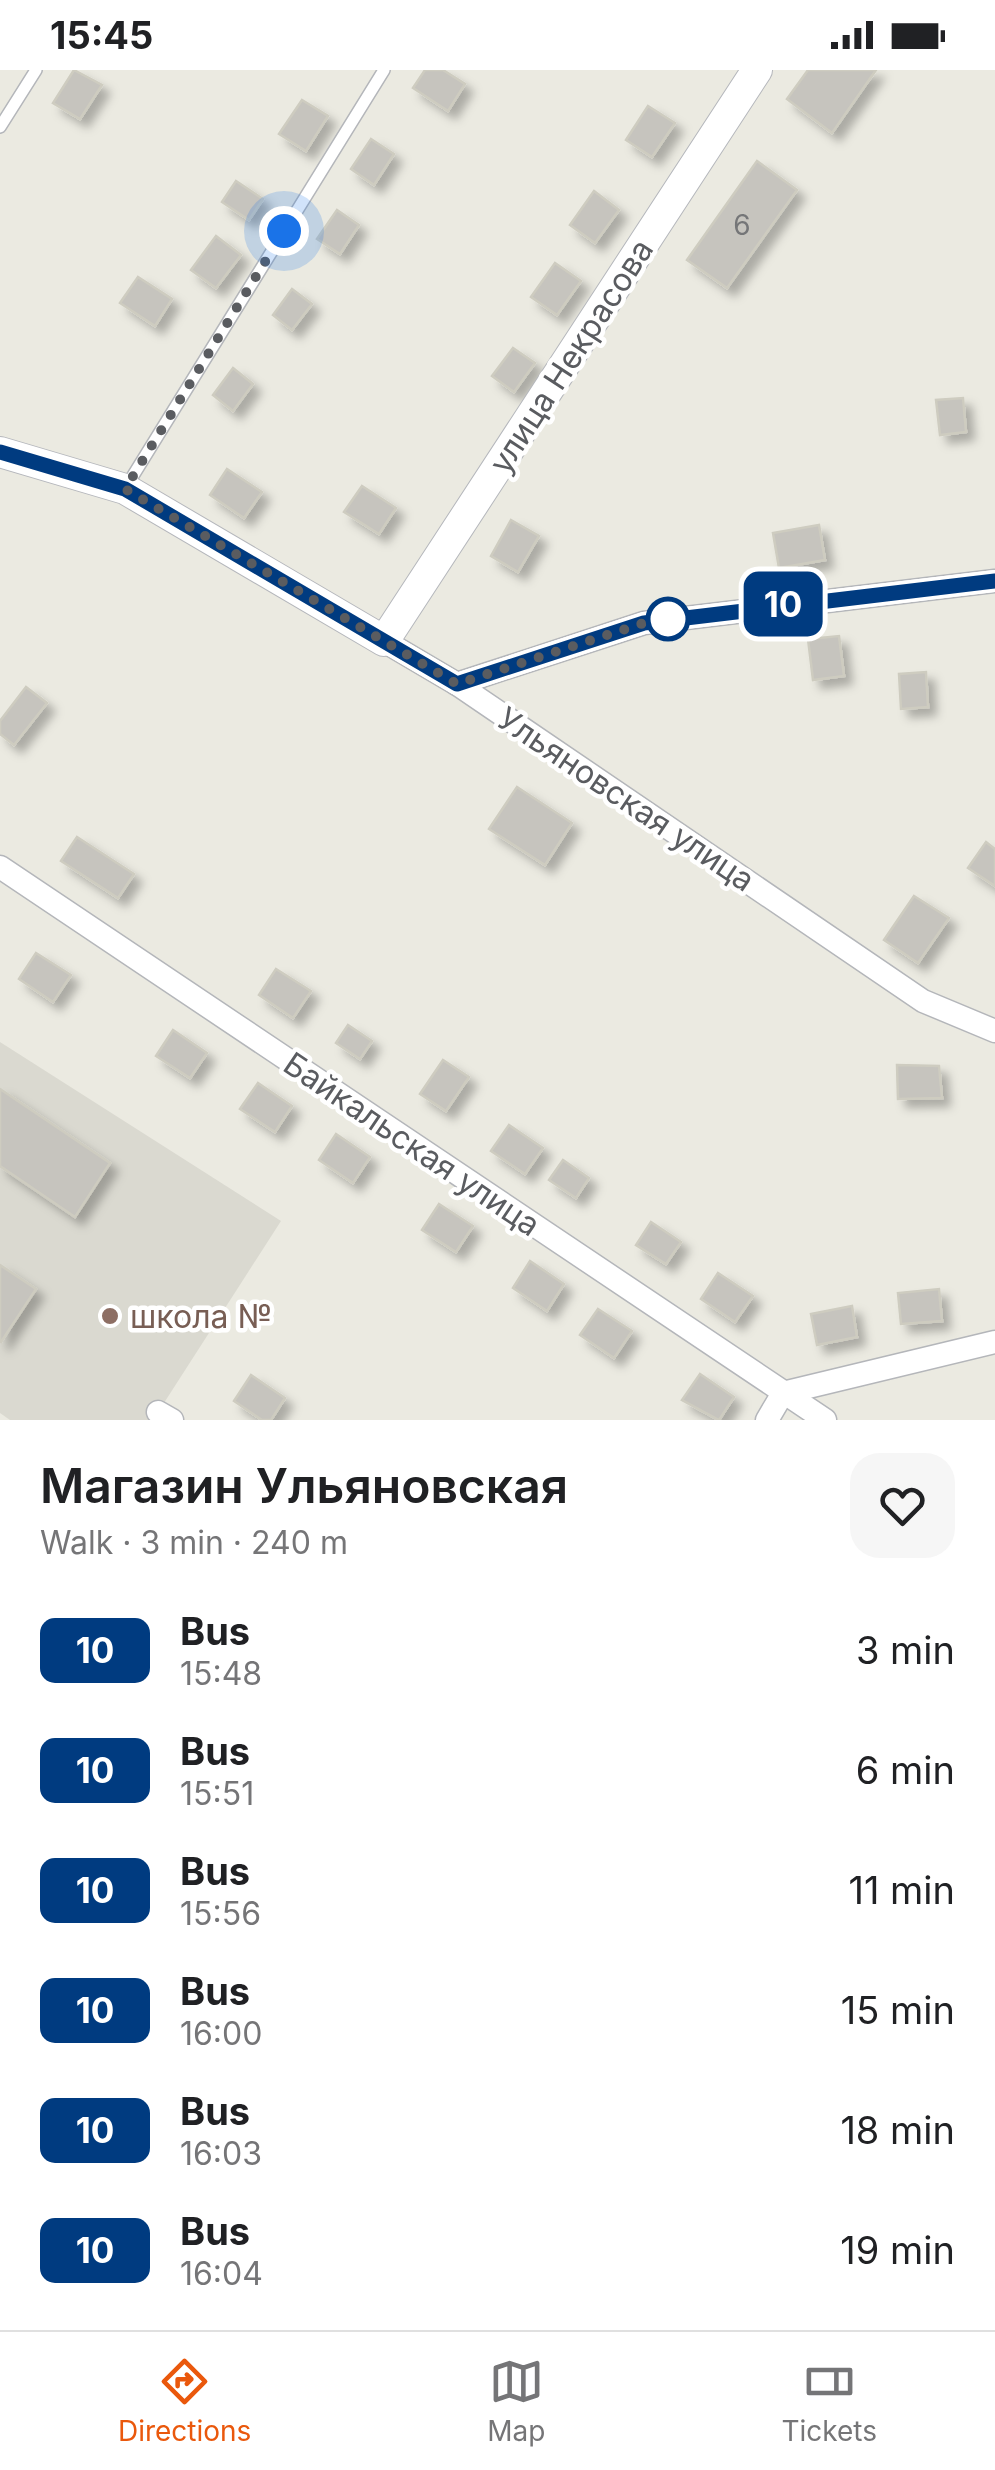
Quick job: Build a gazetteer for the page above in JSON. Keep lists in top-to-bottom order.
{
  "streets": {
    "street": ["улица Некрасова", "Ульяновская улица", "Байкальская улица"]
  },
  "crossings": [
    ["улица Некрасова", "Ульяновская улица"]
  ],
  "places": ["школа №"],
  "lines": ["bus line 10"],
  "house_numbers": ["6"],
  "page": {
    "status": "15:45",
    "on_map": "10",
    "heading": ["Магазин Ульяновская", "Walk · 3 min · 240 m"],
    "list": [
      {
        "mark": "10",
        "name": "Bus",
        "note": "15:48",
        "value": "3 min"
      },
      {
        "mark": "10",
        "name": "Bus",
        "note": "15:51",
        "value": "6 min"
      },
      {
        "mark": "10",
        "name": "Bus",
        "note": "15:56",
        "value": "11 min"
      },
      {
        "mark": "10",
        "name": "Bus",
        "note": "16:00",
        "value": "15 min"
      },
      {
        "mark": "10",
        "name": "Bus",
        "note": "16:03",
        "value": "18 min"
      },
      {
        "mark": "10",
        "name": "Bus",
        "note": "16:04",
        "value": "19 min"
      }
    ],
    "tabs": ["Directions", "Map", "Tickets"]
  }
}
